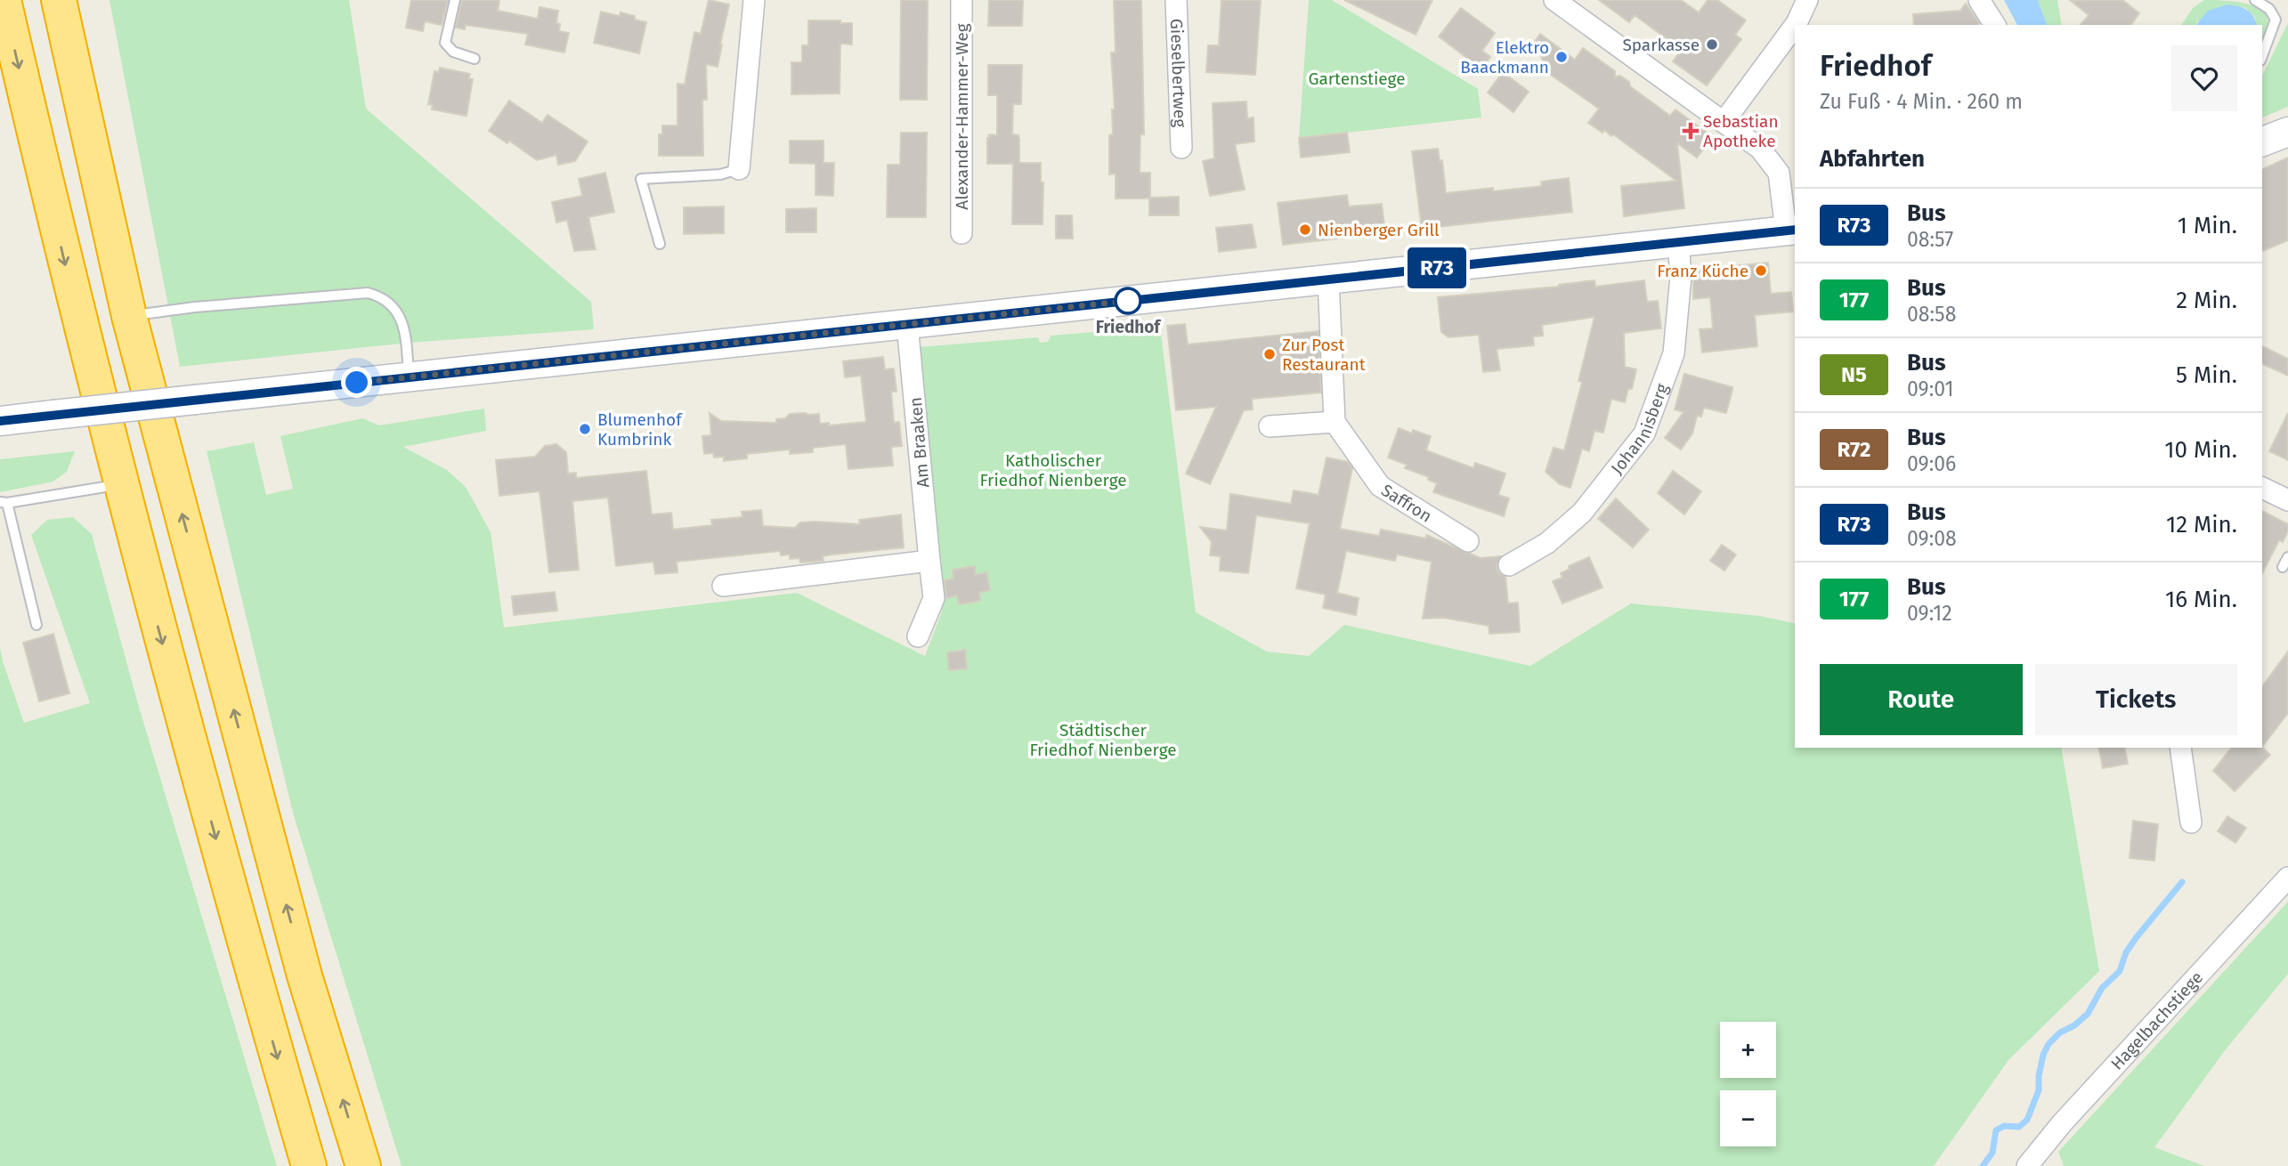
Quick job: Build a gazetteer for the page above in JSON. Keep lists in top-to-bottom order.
{
  "streets": {
    "street": [
      "Gieselbertweg",
      "Alexander-Hammer-Weg",
      "Johannisberg",
      "Am Braaken",
      "Saffron",
      "Hagelbachstiege"
    ]
  },
  "parks": ["Gartenstiege", "Katholischer Friedhof Nienberge", "Städtischer Friedhof Nienberge"],
  "places": {
    "other": [
      "Sparkasse",
      "Elektro Baackmann",
      "Nienberger Grill",
      "Franz Küche",
      "Friedhof",
      "Zur Post Restaurant",
      "Blumenhof Kumbrink"
    ],
    "health": ["Sebastian Apotheke"]
  },
  "lines": ["bus line R73"],
  "page": {
    "on_map": "R73",
    "heading": [
      ["Friedhof", "Zu Fuß · 4 Min. · 260 m"],
      "Abfahrten"
    ],
    "list": [
      {
        "mark": "R73",
        "name": "Bus",
        "note": "08:57",
        "value": "1 Min."
      },
      {
        "mark": "177",
        "name": "Bus",
        "note": "08:58",
        "value": "2 Min."
      },
      {
        "mark": "N5",
        "name": "Bus",
        "note": "09:01",
        "value": "5 Min."
      },
      {
        "mark": "R72",
        "name": "Bus",
        "note": "09:06",
        "value": "10 Min."
      },
      {
        "mark": "R73",
        "name": "Bus",
        "note": "09:08",
        "value": "12 Min."
      },
      {
        "mark": "177",
        "name": "Bus",
        "note": "09:12",
        "value": "16 Min."
      }
    ],
    "buttons": ["Route", "Tickets"],
    "map_buttons": ["+", "−"]
  }
}
